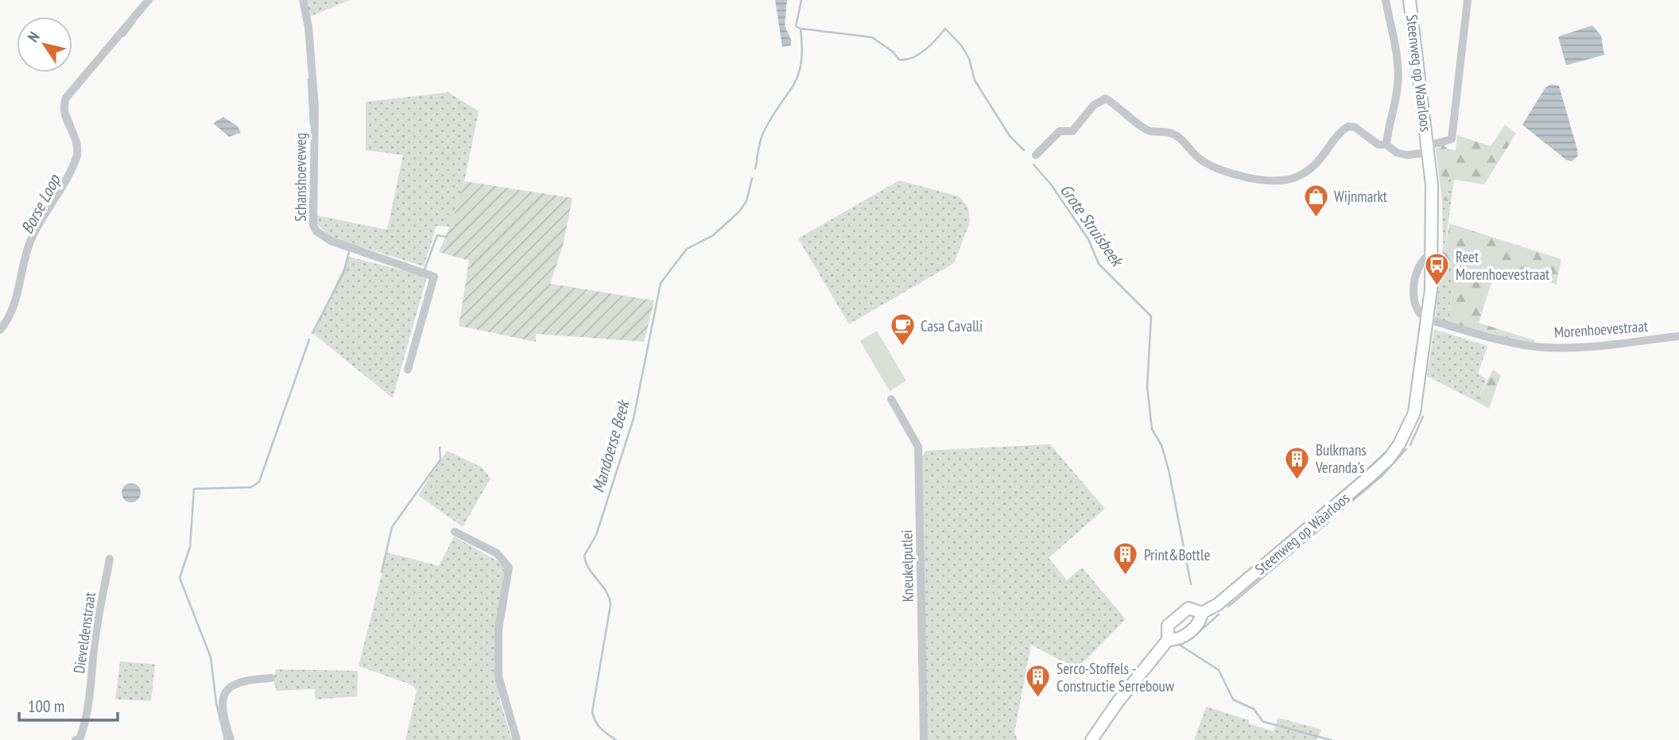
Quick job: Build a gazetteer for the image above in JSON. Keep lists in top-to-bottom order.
{
  "streets": {
    "street": [
      "Steenweg op Waarloos",
      "Schanshoeveweg",
      "Morenhoevestraat",
      "Kneukelputlei",
      "Dieveldenstraat"
    ]
  },
  "crossings": [
    ["Steenweg op Waarloos", "Morenhoevestraat"]
  ],
  "water": ["Borse Loop", "Grote Struisbeek", "Mandoerse Beek"],
  "places": {
    "shop": ["Wijnmarkt"],
    "bus stop": ["Reet Morenhoevestraat"],
    "cafe": ["Casa Cavalli"],
    "building": ["Bulkmans Veranda's", "Print&Bottle", "Serco-Stoffels - Constructie Serrebouw"]
  },
  "scale_bar": "100 m",
  "north": "top left"
}
